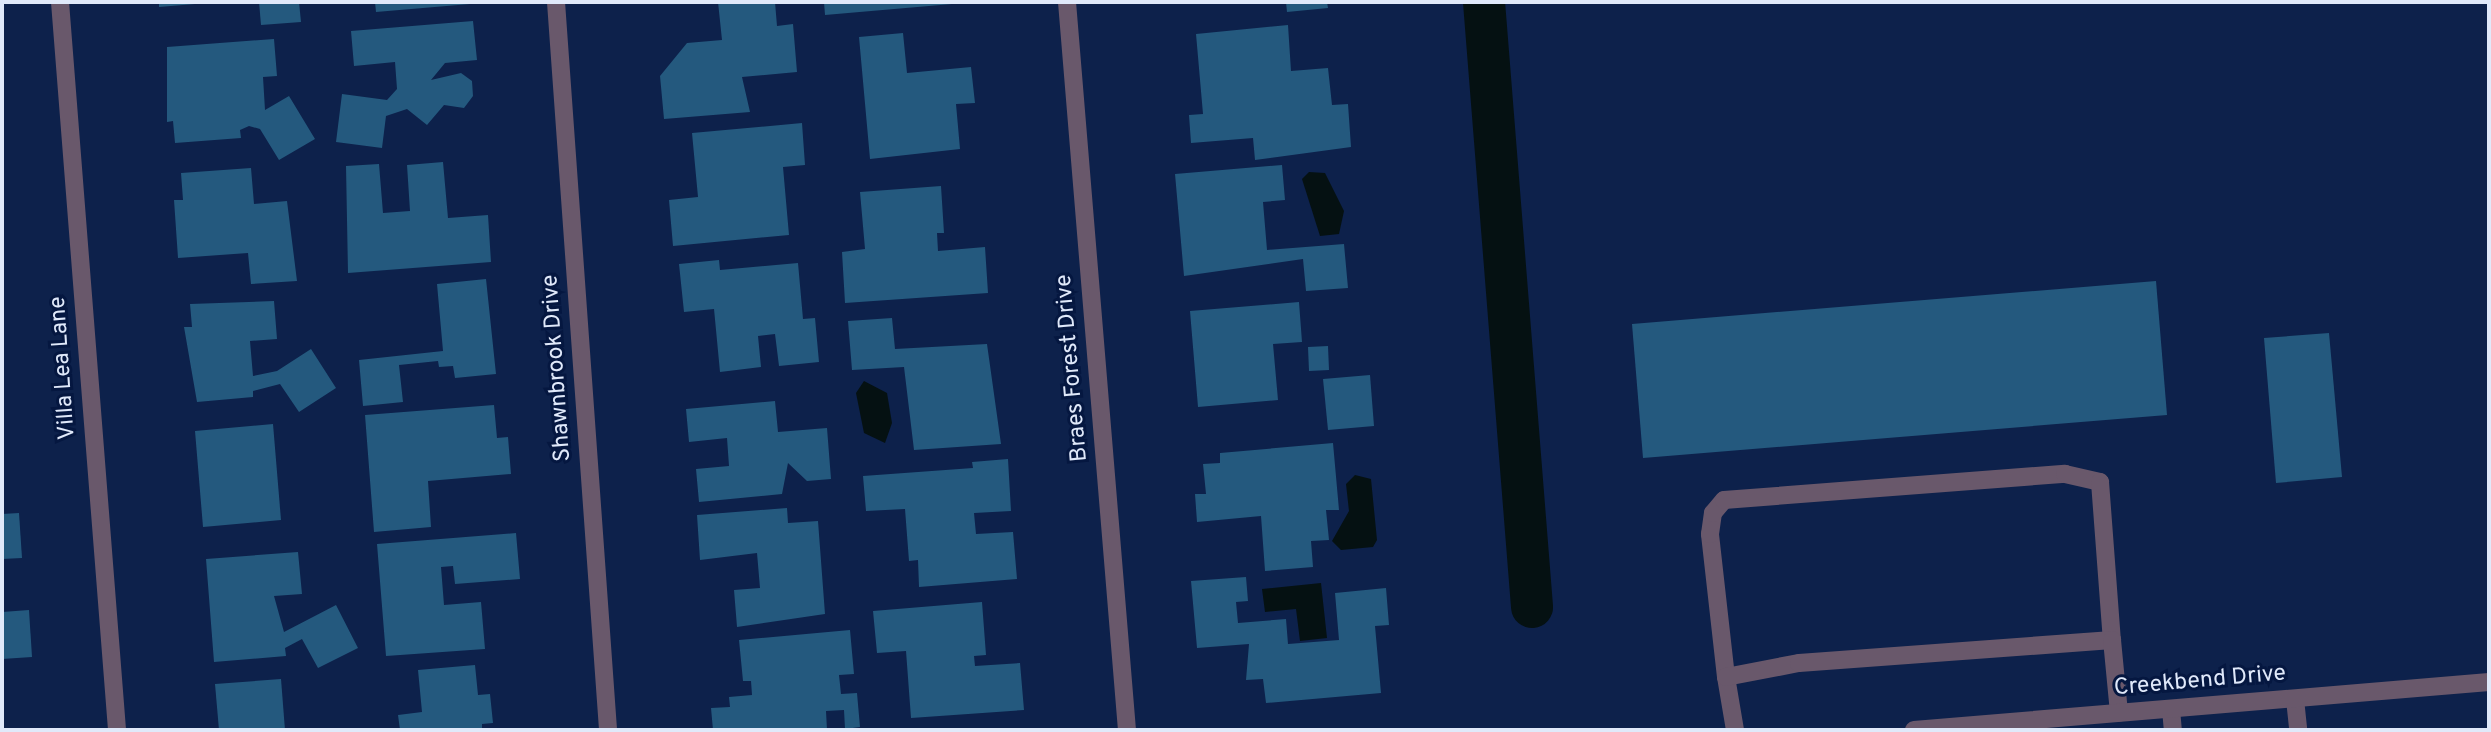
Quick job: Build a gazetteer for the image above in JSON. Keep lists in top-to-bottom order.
{
  "streets": {
    "street": [
      "Villa Lea Lane",
      "Shawnbrook Drive",
      "Braes Forest Drive",
      "Creekbend Drive"
    ]
  }
}
